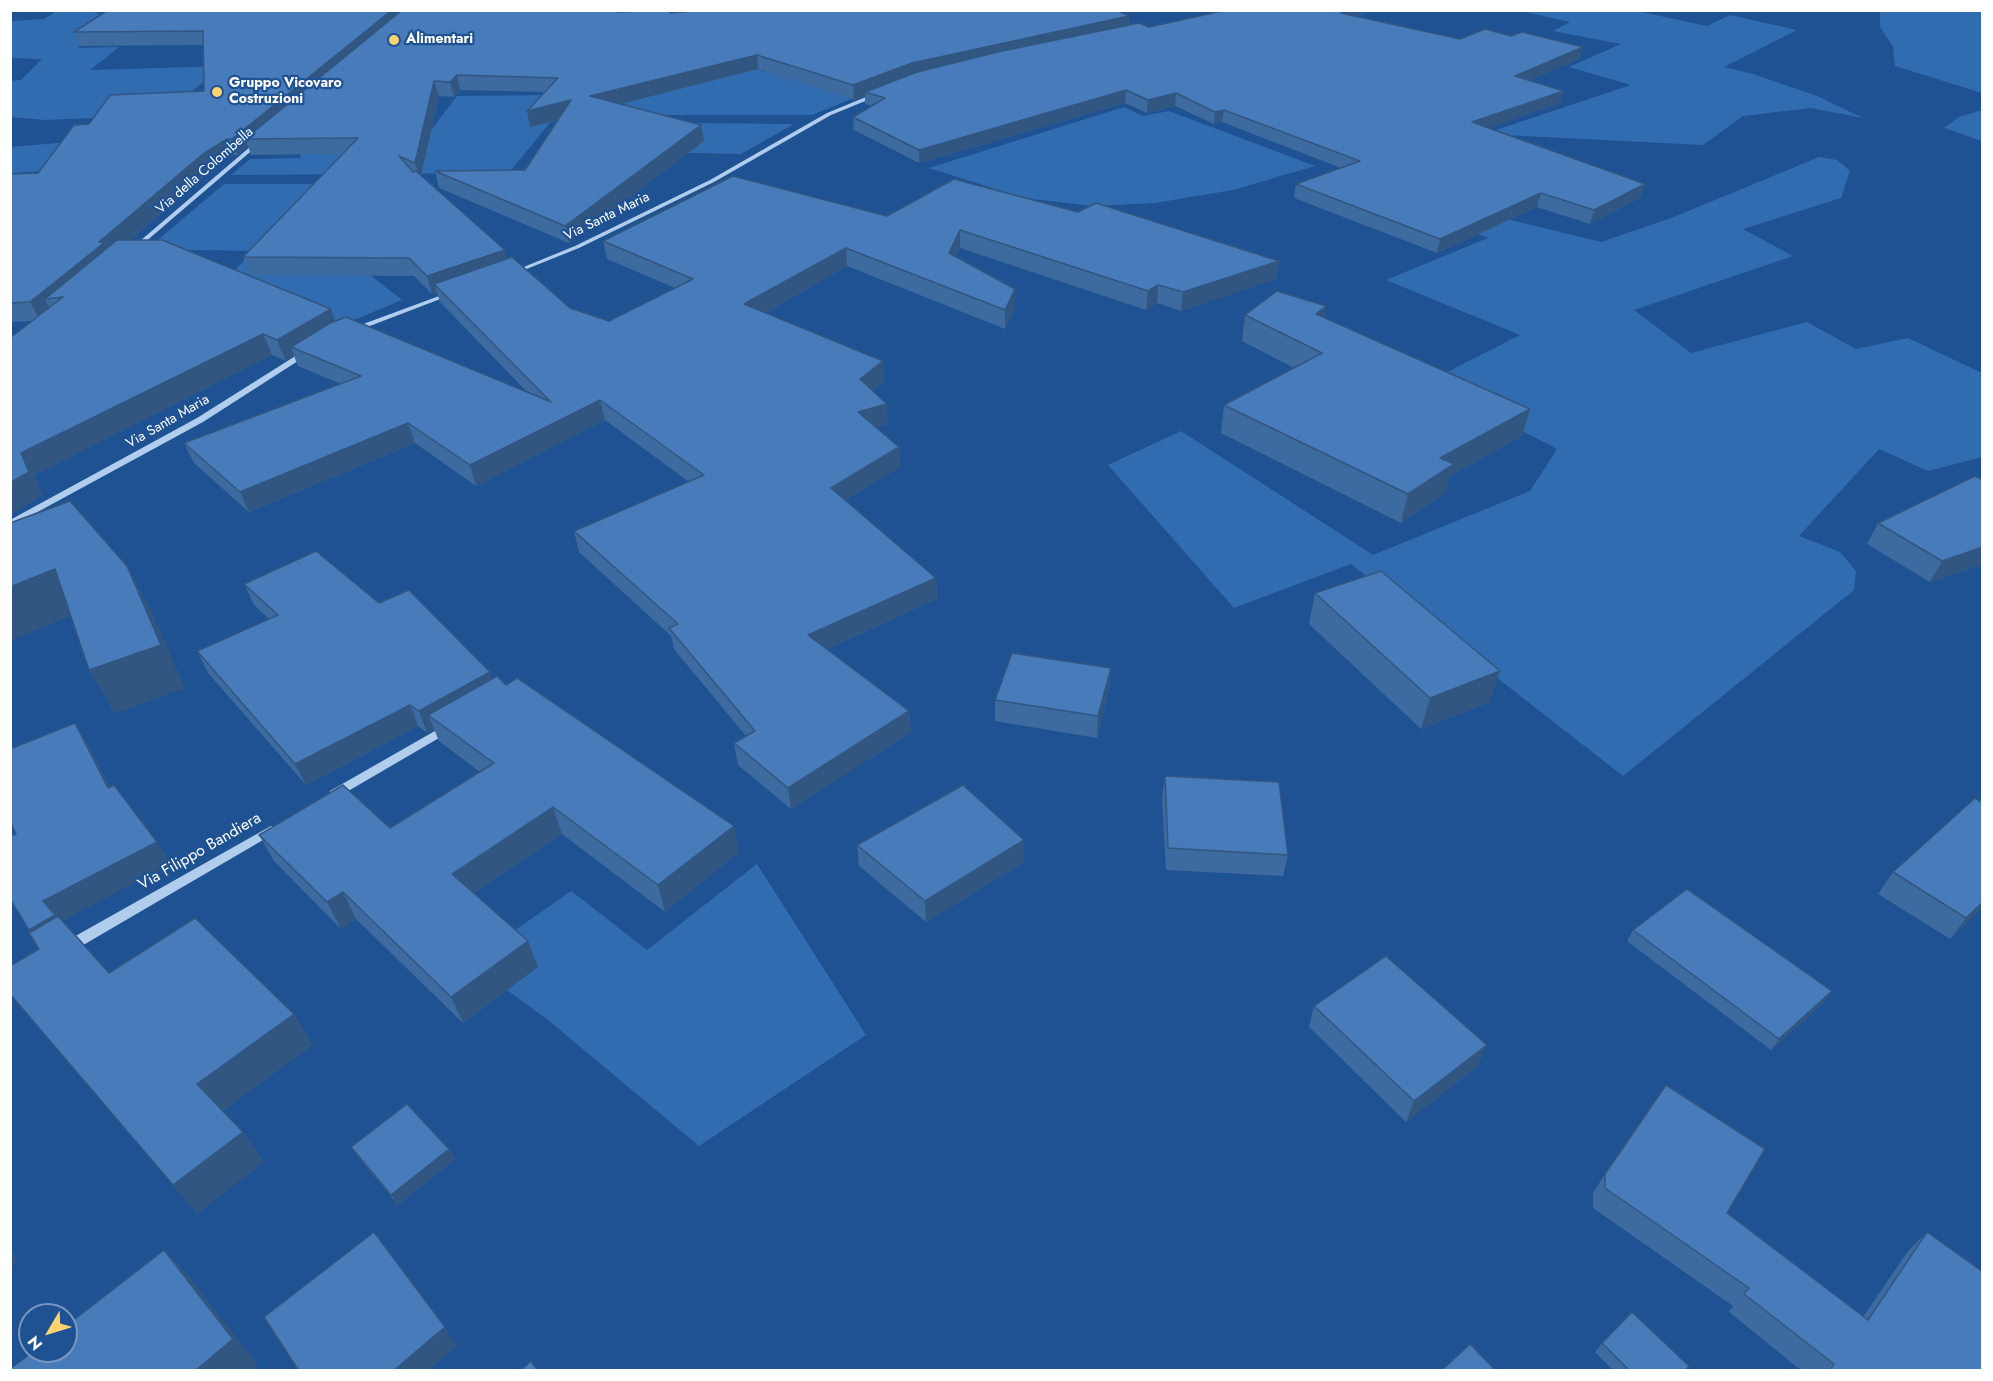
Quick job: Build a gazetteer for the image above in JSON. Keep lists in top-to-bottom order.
{
  "streets": {
    "street": ["Via della Colombella", "Via Santa Maria", "Via Filippo Bandiera"]
  },
  "places": ["Alimentari", "Gruppo Vicovaro Costruzioni"],
  "north": "bottom left"
}
